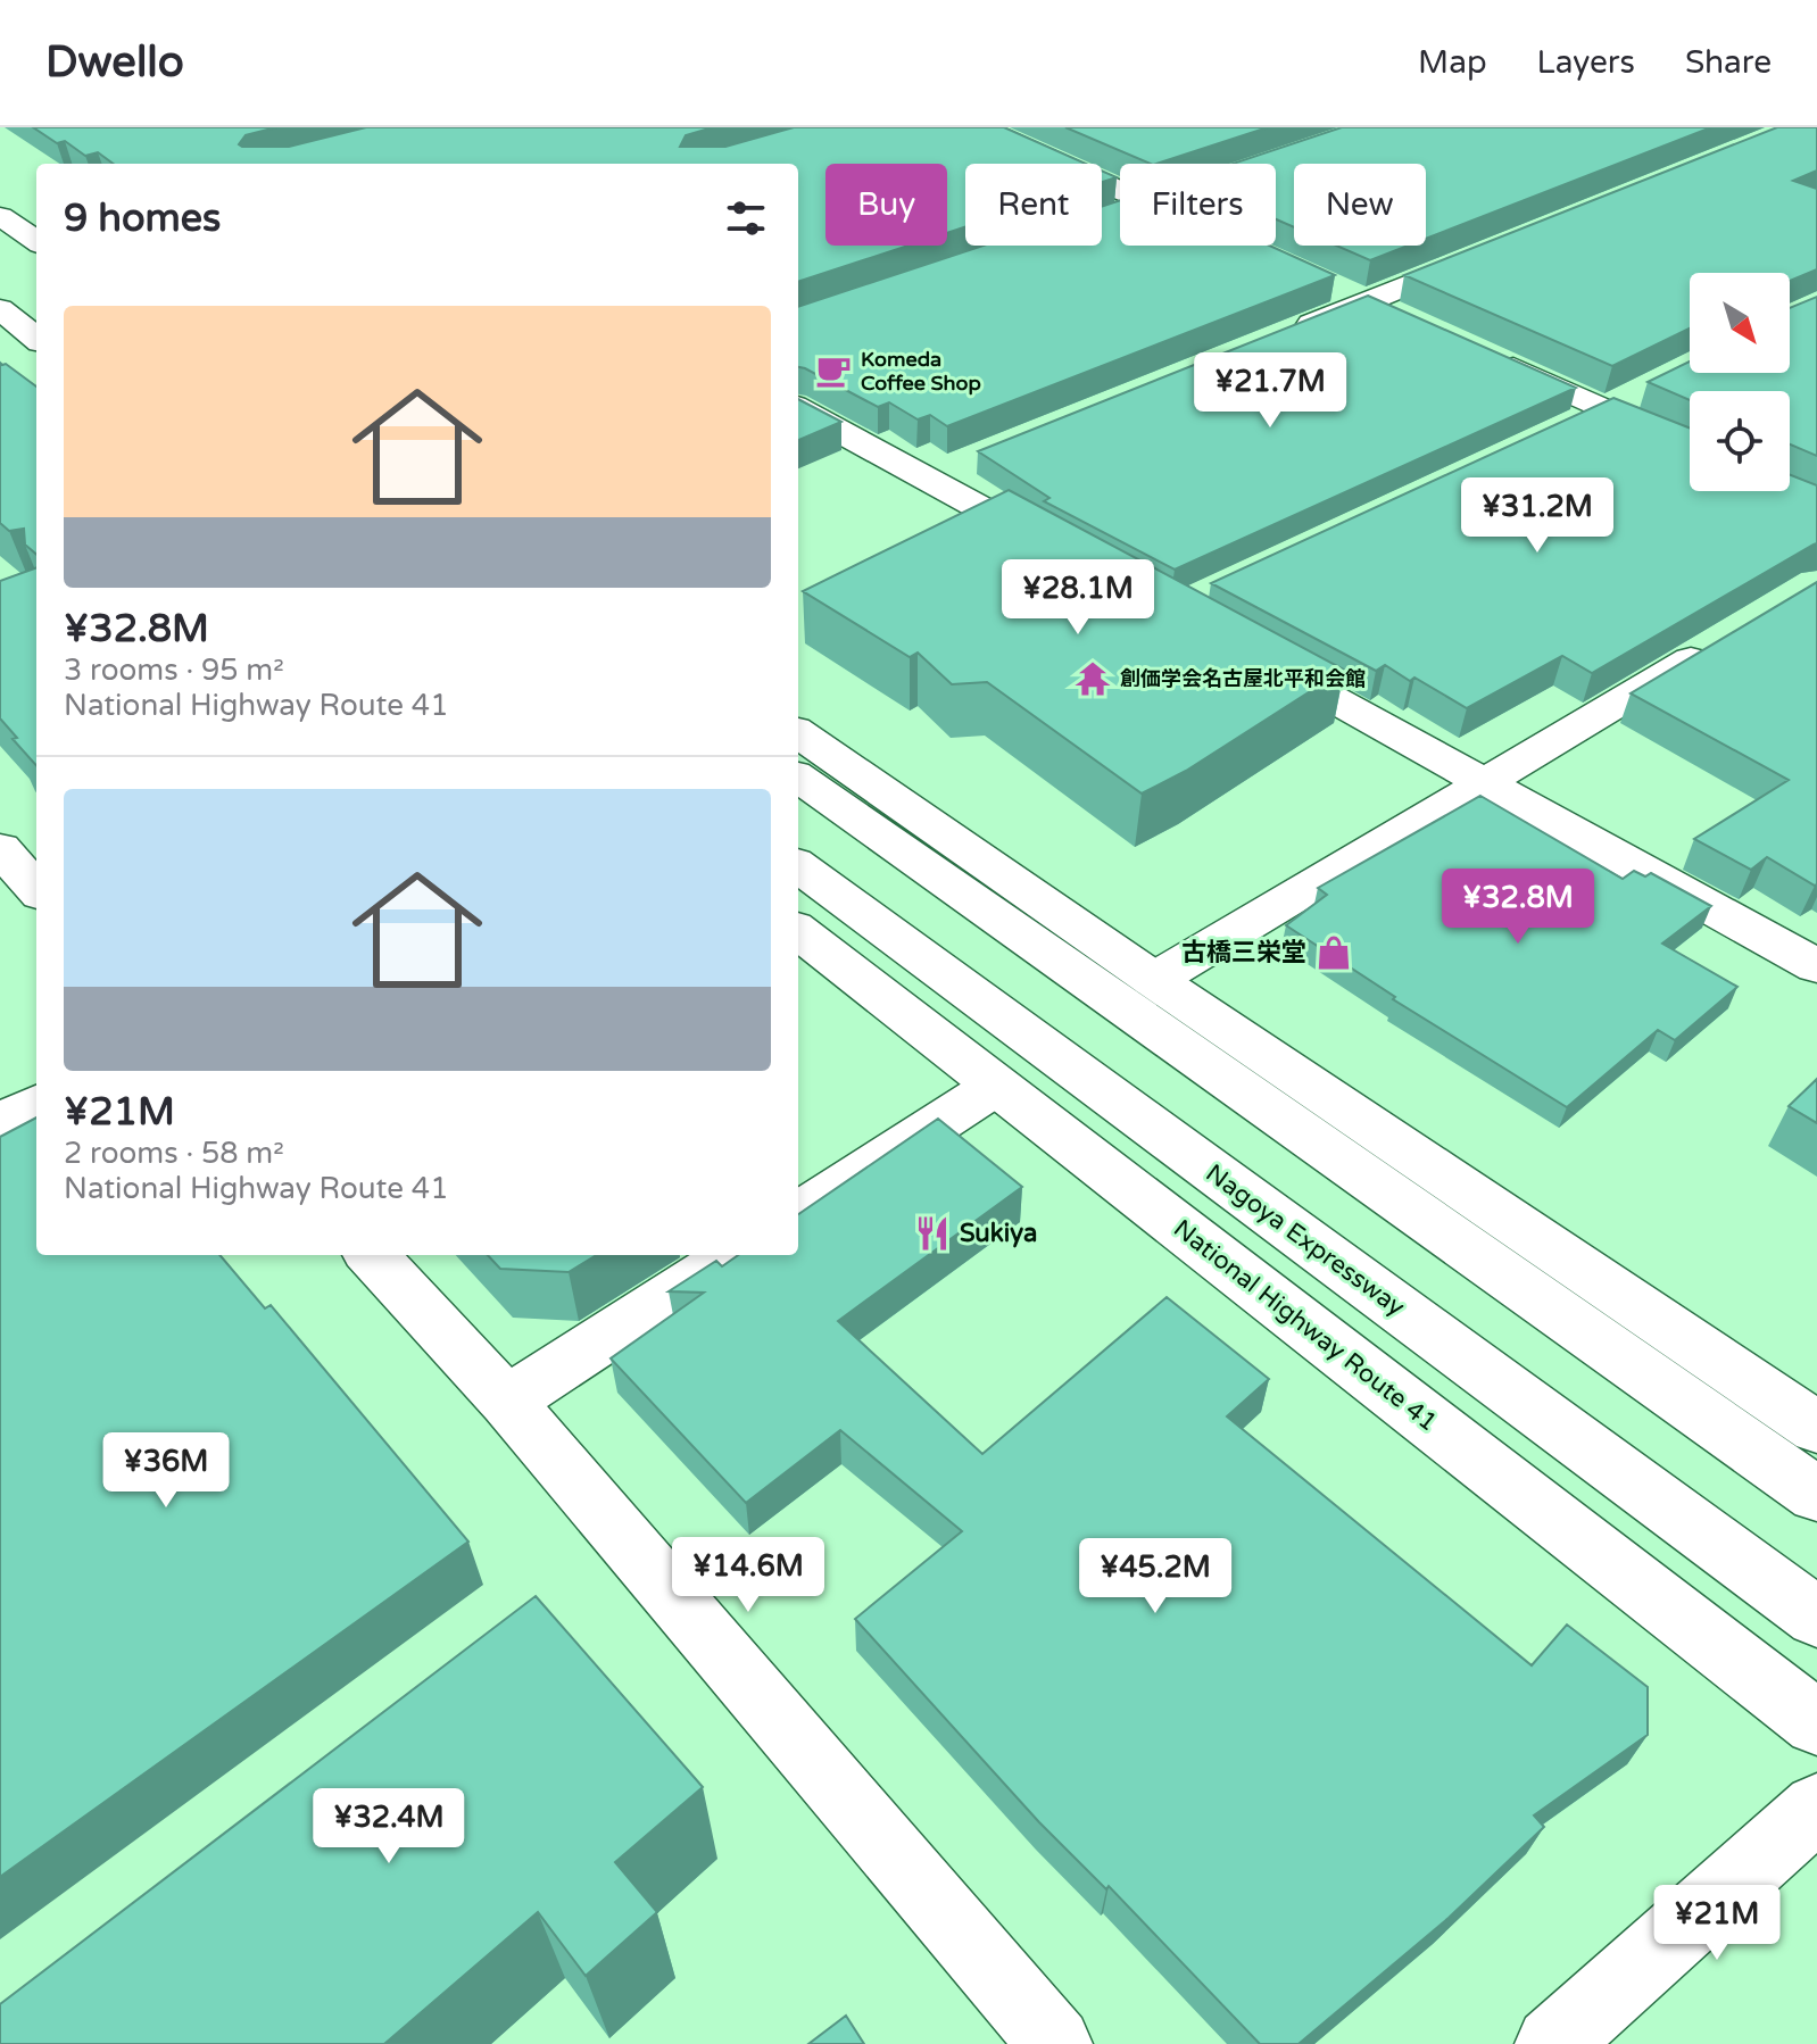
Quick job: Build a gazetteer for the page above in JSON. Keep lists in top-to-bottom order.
{
  "streets": {
    "main road": ["Nagoya Expressway", "National Highway Route 41"]
  },
  "places": {
    "cafe": ["Komeda Coffee Shop"],
    "temple": ["創価学会名古屋北平和会館"],
    "shop": ["古橋三栄堂"],
    "restaurant": ["Sukiya"]
  },
  "north": "bottom right",
  "page": {
    "header": "Dwello",
    "nav": ["Map", "Layers", "Share"],
    "chip": [
      "Buy",
      "Rent",
      "Filters",
      "New"
    ],
    "heading": "9 homes",
    "list": [
      {
        "name": "¥32.8M",
        "note": "3 rooms · 95 m² · National Highway Route 41"
      },
      {
        "name": "¥21M",
        "note": "2 rooms · 58 m² · National Highway Route 41"
      }
    ],
    "price": [
      "¥21.7M",
      "¥31.2M",
      "¥28.1M",
      "¥32.8M",
      "¥36M",
      "¥14.6M",
      "¥45.2M",
      "¥32.4M",
      "¥21M"
    ]
  }
}
